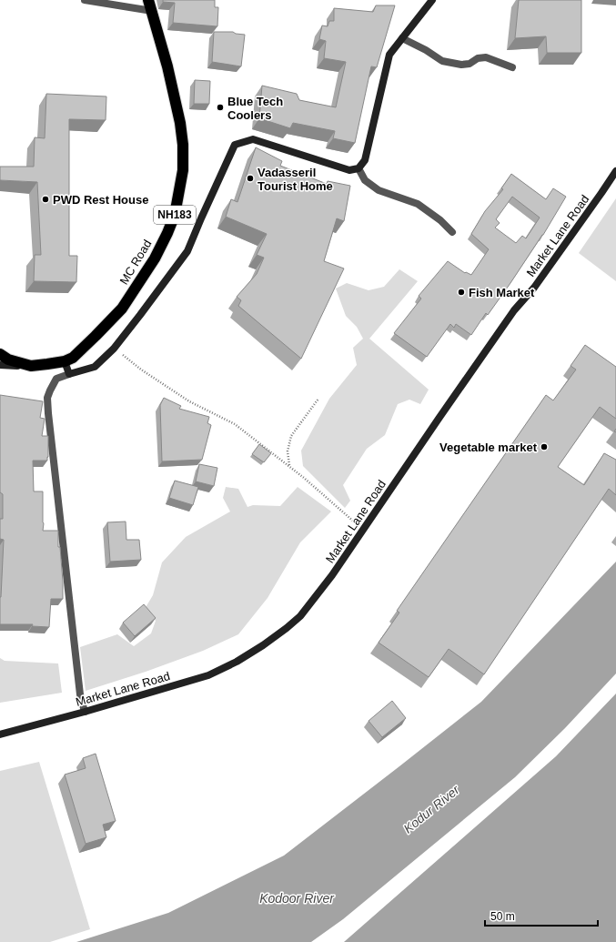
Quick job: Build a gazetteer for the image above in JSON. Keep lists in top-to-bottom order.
{
  "streets": {
    "highway": ["NH183", "MC Road"],
    "main road": ["Market Lane Road"]
  },
  "water": ["Kodur River", "Kodoor River"],
  "places": [
    "Blue Tech Coolers",
    "Vadasseril Tourist Home",
    "PWD Rest House",
    "Fish Market",
    "Vegetable market"
  ],
  "scale_bar": "50 m"
}
